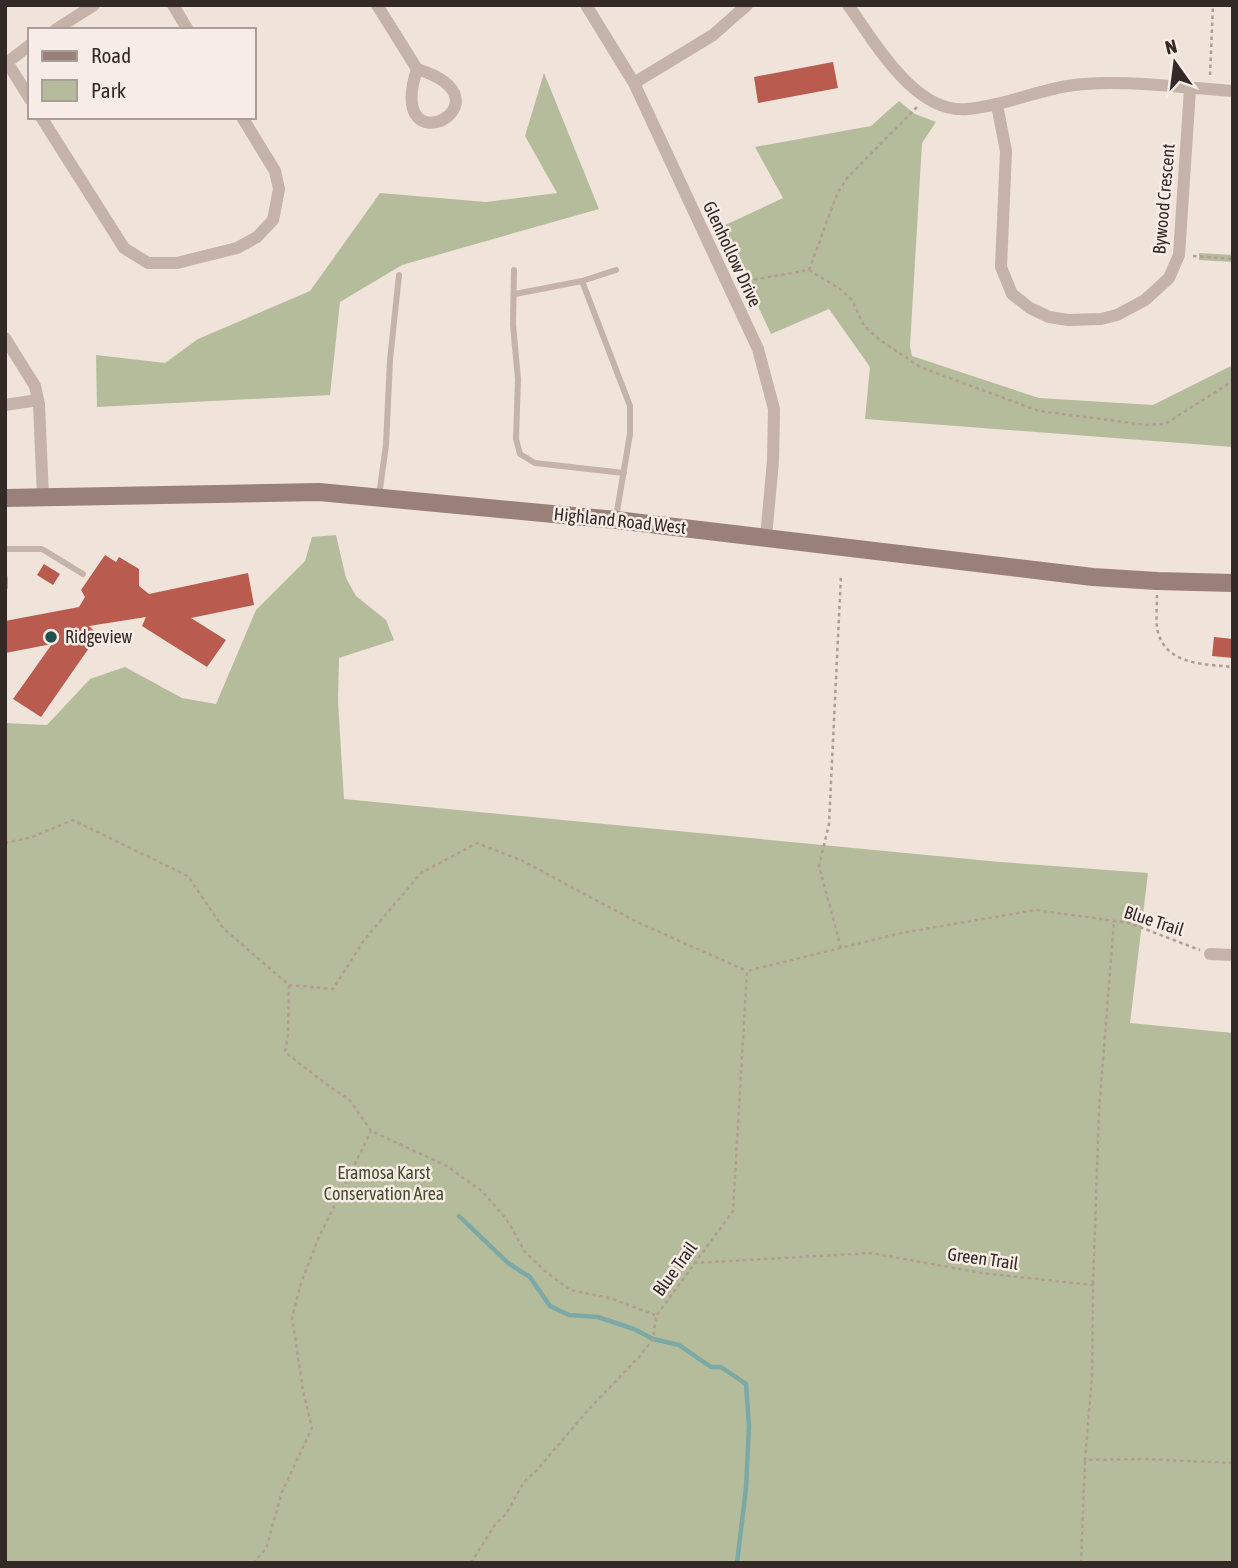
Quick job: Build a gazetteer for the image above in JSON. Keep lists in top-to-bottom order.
{
  "streets": {
    "street": ["Bywood Crescent", "Glenhollow Drive", "Highland Road West"],
    "path": ["Blue Trail", "Green Trail"]
  },
  "crossings": [
    ["Glenhollow Drive", "Highland Road West"],
    ["Blue Trail", "Green Trail"]
  ],
  "parks": ["Eramosa Karst Conservation Area"],
  "places": ["Ridgeview"],
  "legend": ["Road", "Park"],
  "north": "top"
}
